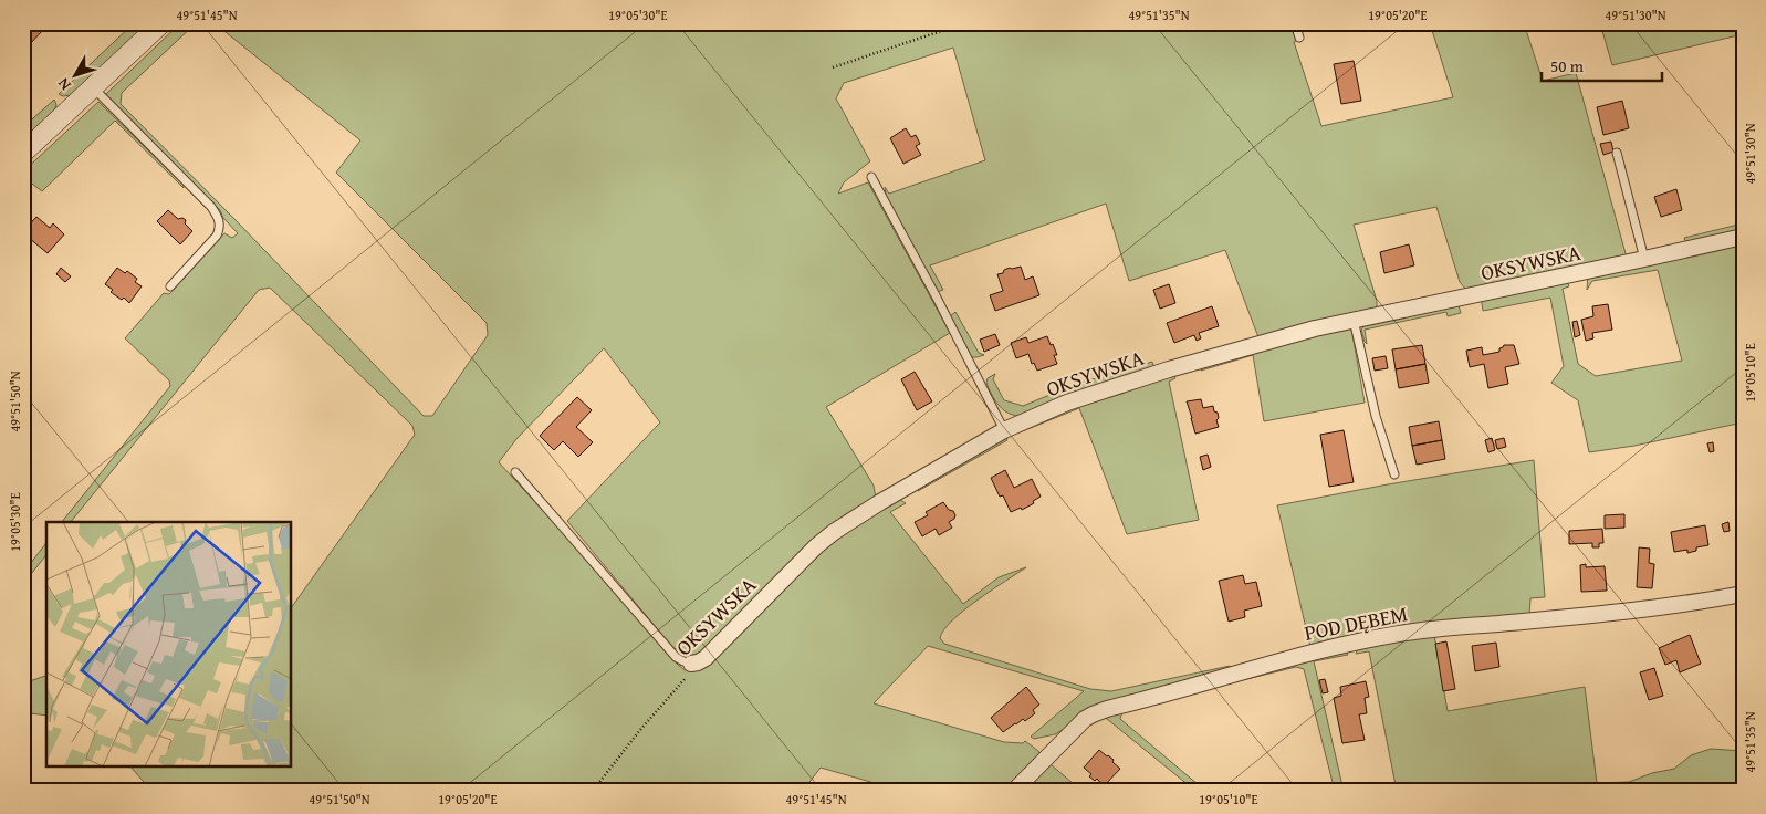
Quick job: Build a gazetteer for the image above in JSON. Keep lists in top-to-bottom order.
{
  "streets": {
    "street": ["OKSYWSKA", "POD DĘBEM"]
  },
  "scale_bar": "50 m",
  "north": "bottom left",
  "coordinates": [
    "49°51'45\"N",
    "19°05'30\"E",
    "49°51'35\"N",
    "19°05'20\"E",
    "49°51'30\"N",
    "19°05'10\"E",
    "49°51'50\"N"
  ]
}
